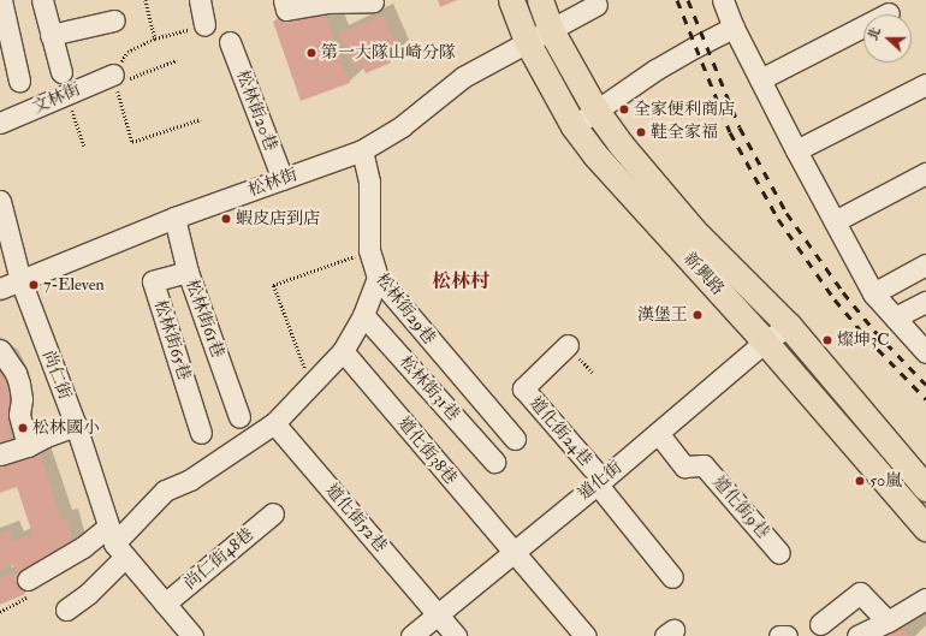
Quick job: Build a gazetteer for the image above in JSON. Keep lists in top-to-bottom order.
{
  "streets": {
    "main road": ["新興路"],
    "street": [
      "文林街",
      "松林街20巷",
      "松林街",
      "松林街29巷",
      "松林街61巷",
      "松林街65巷",
      "尚仁街",
      "松林街31巷",
      "道化街24巷",
      "道化街38巷",
      "道化街",
      "道化街9巷",
      "道化街52巷",
      "尚仁街48巷"
    ]
  },
  "crossings": [
    ["松林街20巷", "松林街"],
    ["松林街", "新興路"],
    ["松林街", "松林街29巷"],
    ["松林街", "松林街61巷"],
    ["松林街", "尚仁街"],
    ["新興路", "道化街"],
    ["松林街61巷", "松林街65巷"],
    ["尚仁街", "尚仁街48巷"],
    ["道化街24巷", "道化街"],
    ["道化街38巷", "道化街"],
    ["道化街", "道化街9巷"],
    ["道化街", "道化街52巷"]
  ],
  "districts": ["松林村"],
  "places": [
    "第一大隊山崎分隊",
    "全家便利商店",
    "鞋全家福",
    "蝦皮店到店",
    "7-Eleven",
    "漢堡王",
    "燦坤3C",
    "松林國小",
    "50嵐"
  ],
  "north": "left"
}
